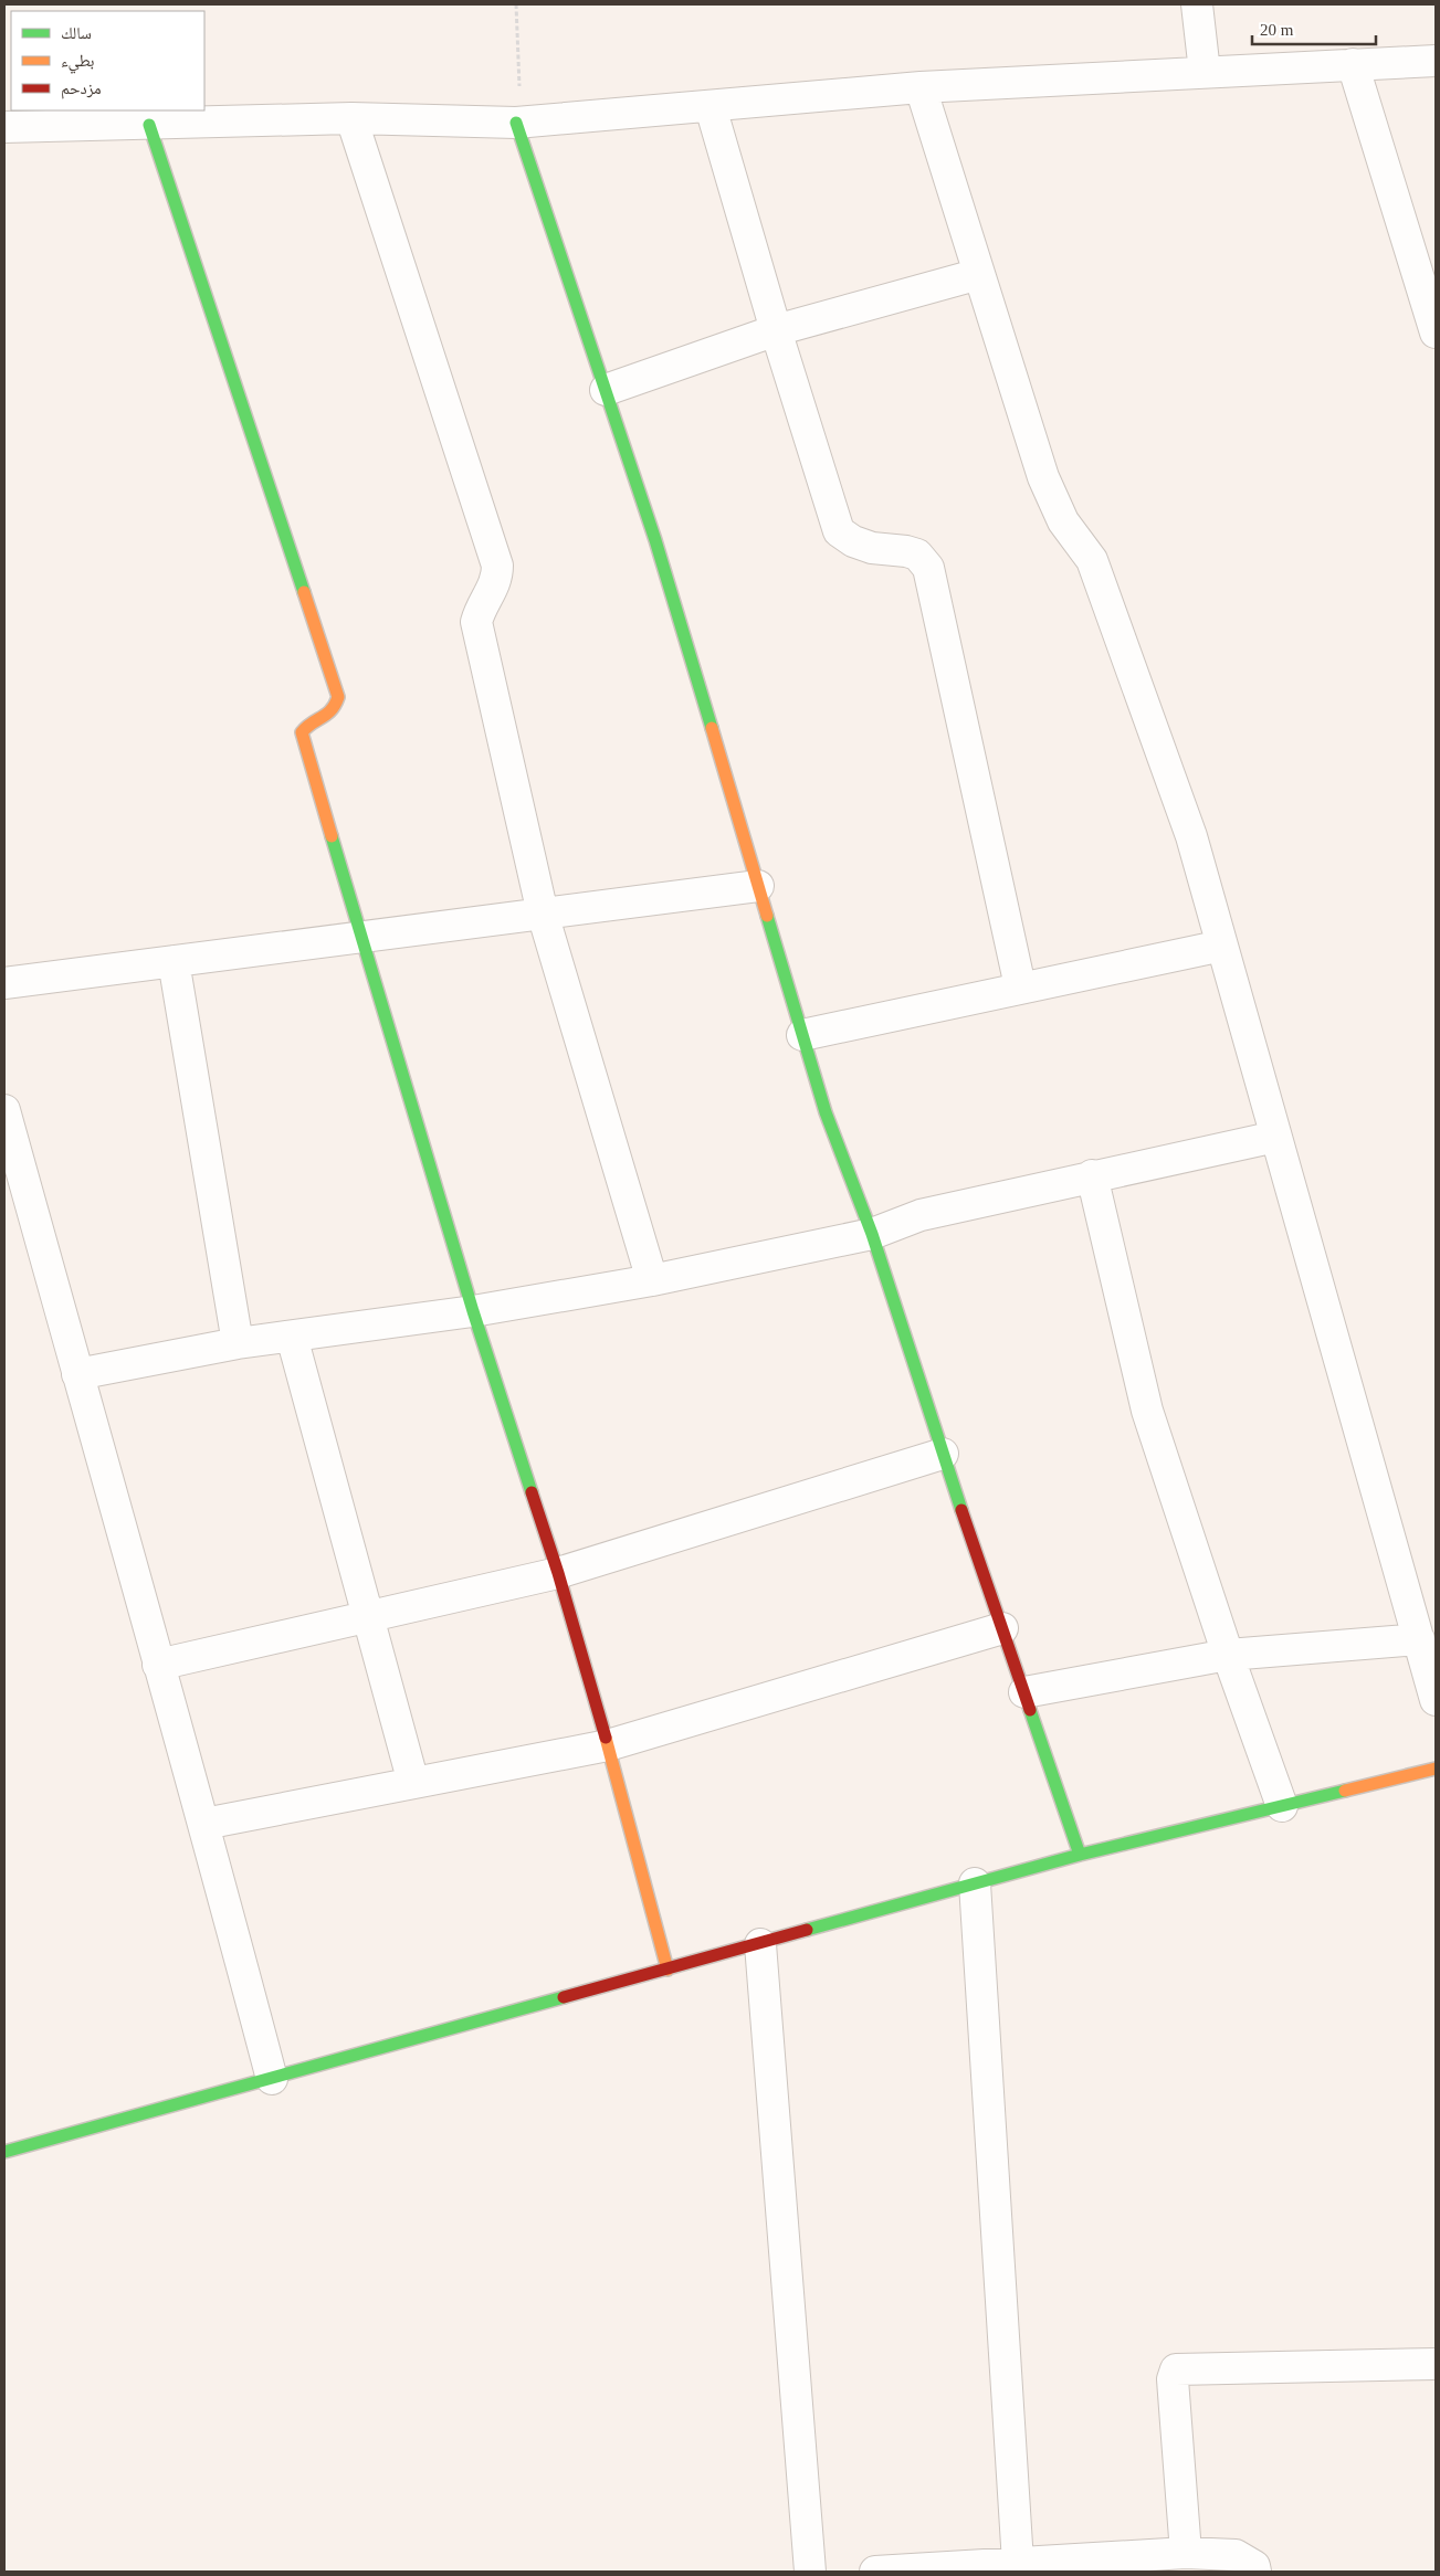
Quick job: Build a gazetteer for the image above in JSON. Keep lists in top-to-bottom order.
{
  "legend": ["سالك", "بطيء", "مزدحم"],
  "scale_bar": "20 m"
}
